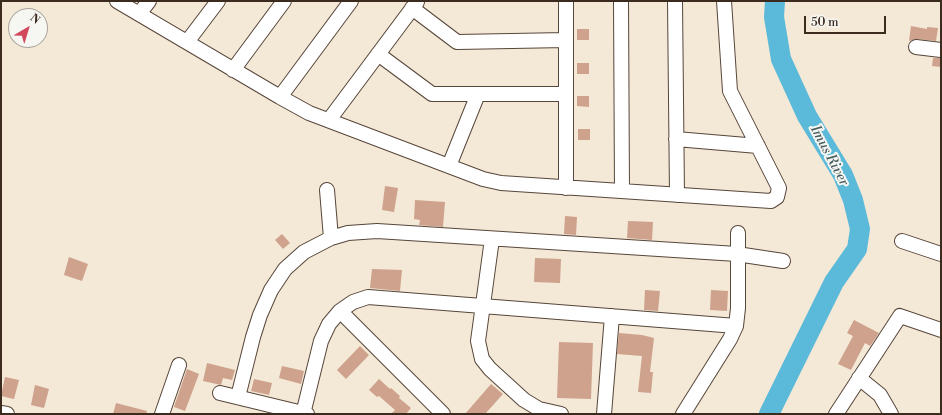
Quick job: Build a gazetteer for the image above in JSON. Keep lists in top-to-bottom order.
{
  "water": ["Imus River"],
  "scale_bar": "50 m",
  "north": "top right"
}
